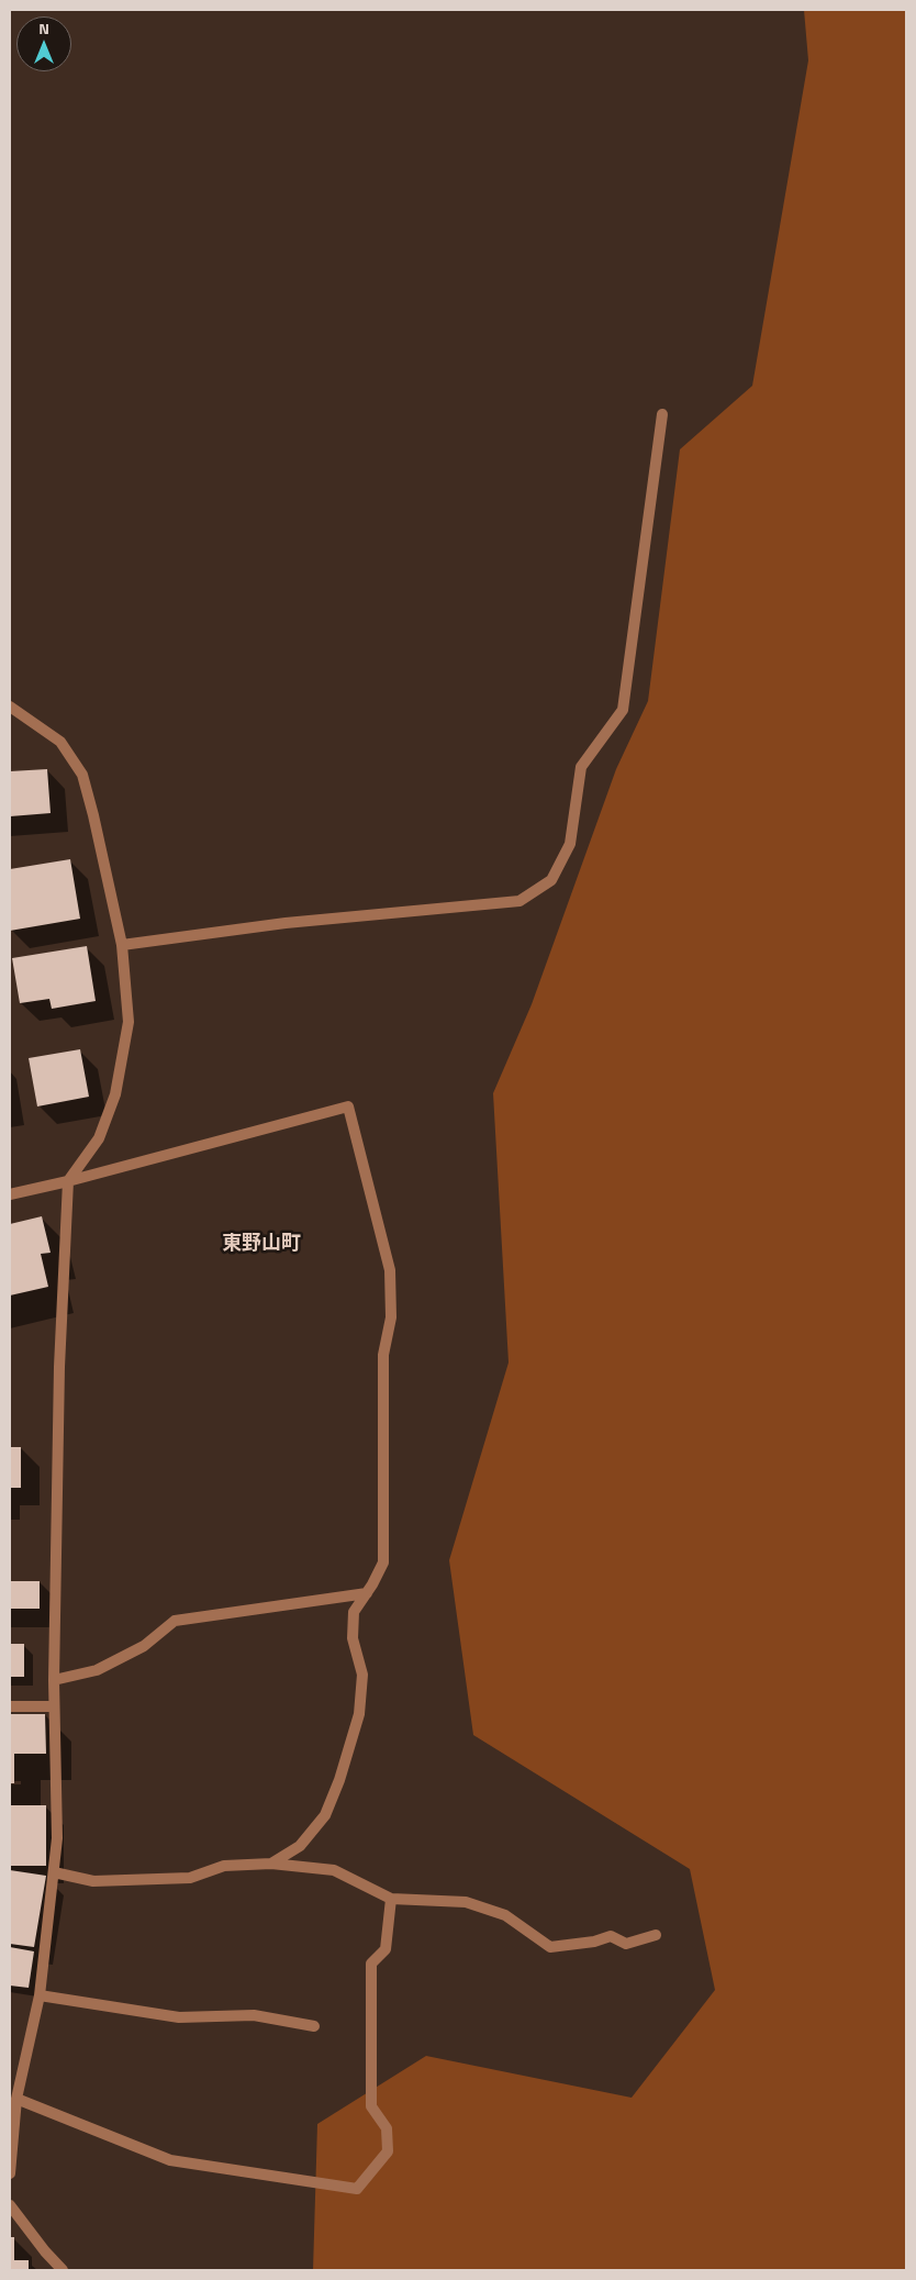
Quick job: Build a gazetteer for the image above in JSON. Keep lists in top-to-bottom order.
{
  "districts": ["東野山町"],
  "north": "top"
}
